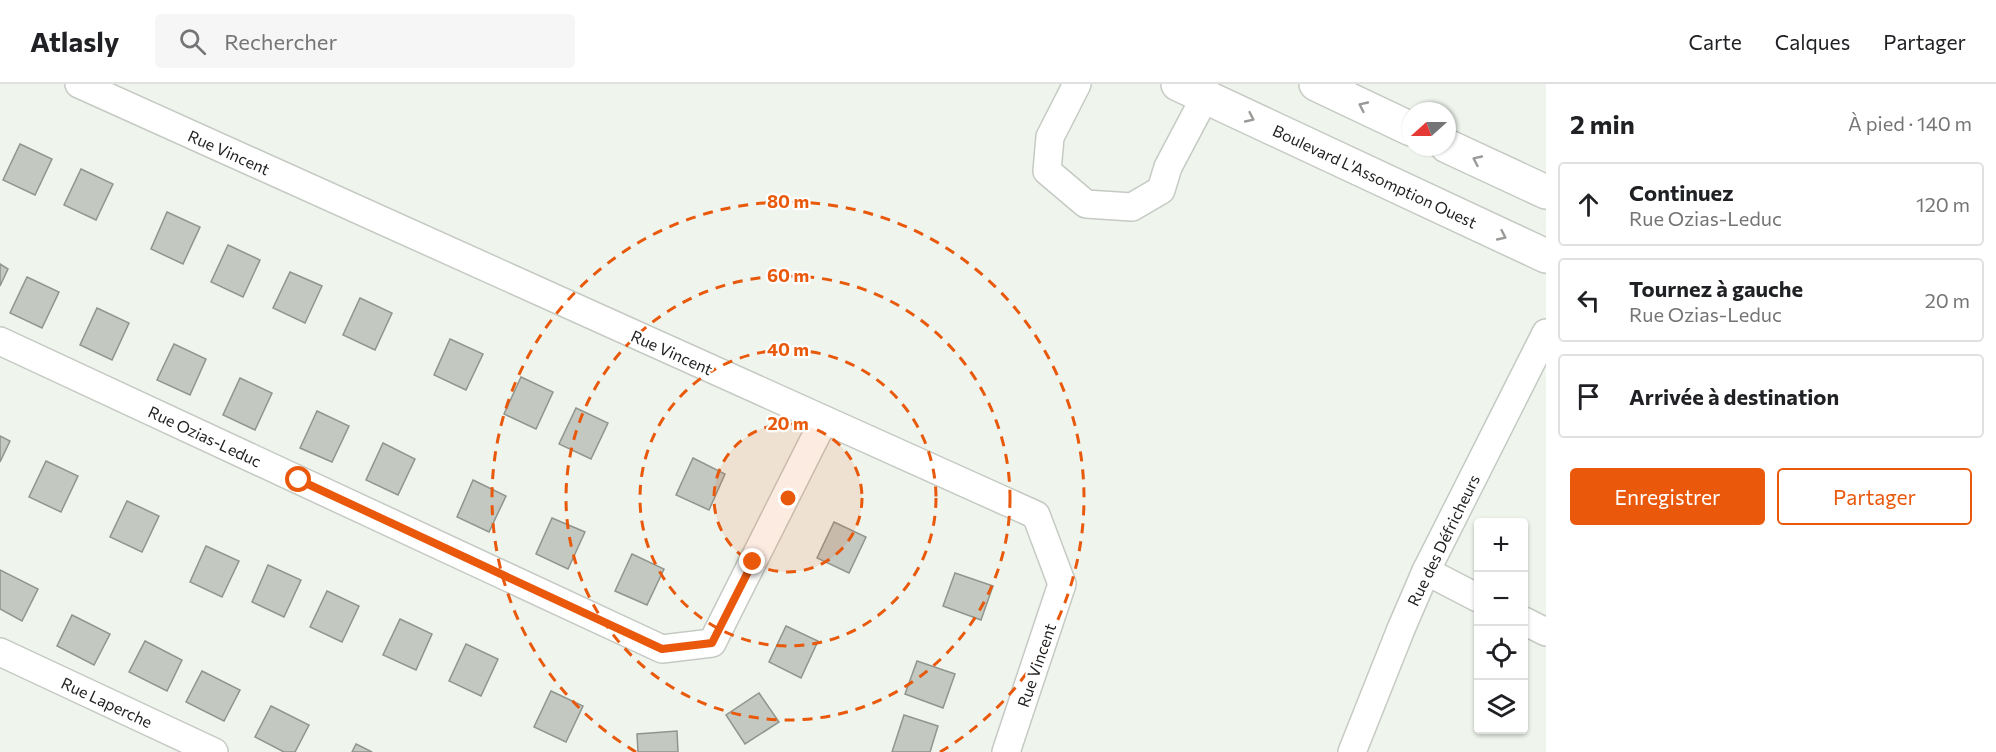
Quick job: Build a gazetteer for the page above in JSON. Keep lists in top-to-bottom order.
{
  "streets": {
    "street": [
      "Rue Vincent",
      "Boulevard L'Assomption Ouest",
      "Rue Ozias-Leduc",
      "Rue des Défricheurs",
      "Rue Laperche"
    ]
  },
  "crossings": [
    ["Rue Vincent", "Rue Ozias-Leduc"]
  ],
  "north": "left",
  "page": {
    "header": "Atlasly",
    "search": "Rechercher",
    "nav": ["Carte", "Calques", "Partager"],
    "heading": ["2 min", "À pied · 140 m"],
    "list": [
      ["Continuez", "Rue Ozias-Leduc", "120 m"],
      ["Tournez à gauche", "Rue Ozias-Leduc", "20 m"],
      "Arrivée à destination"
    ],
    "buttons": ["Enregistrer", "Partager"],
    "map_buttons": ["+", "−"]
  },
  "rings": [
    "80 m",
    "60 m",
    "40 m",
    "20 m"
  ]
}
